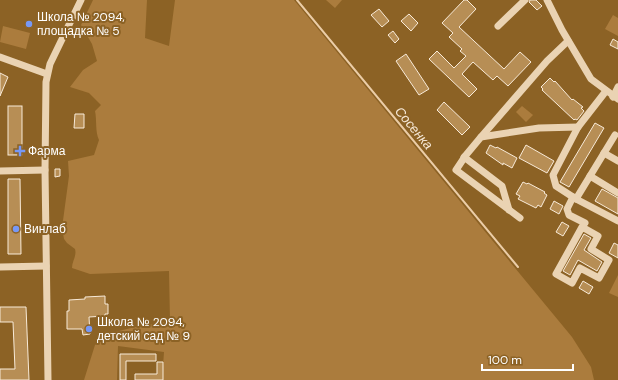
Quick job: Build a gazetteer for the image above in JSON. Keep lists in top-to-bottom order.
{
  "water": ["Сосенка"],
  "places": {
    "other": ["Школа № 2094, площадка № 5", "Винлаб", "Школа № 2094, детский сад № 9"],
    "health": ["Фарма"]
  },
  "scale_bar": "100 m"
}
